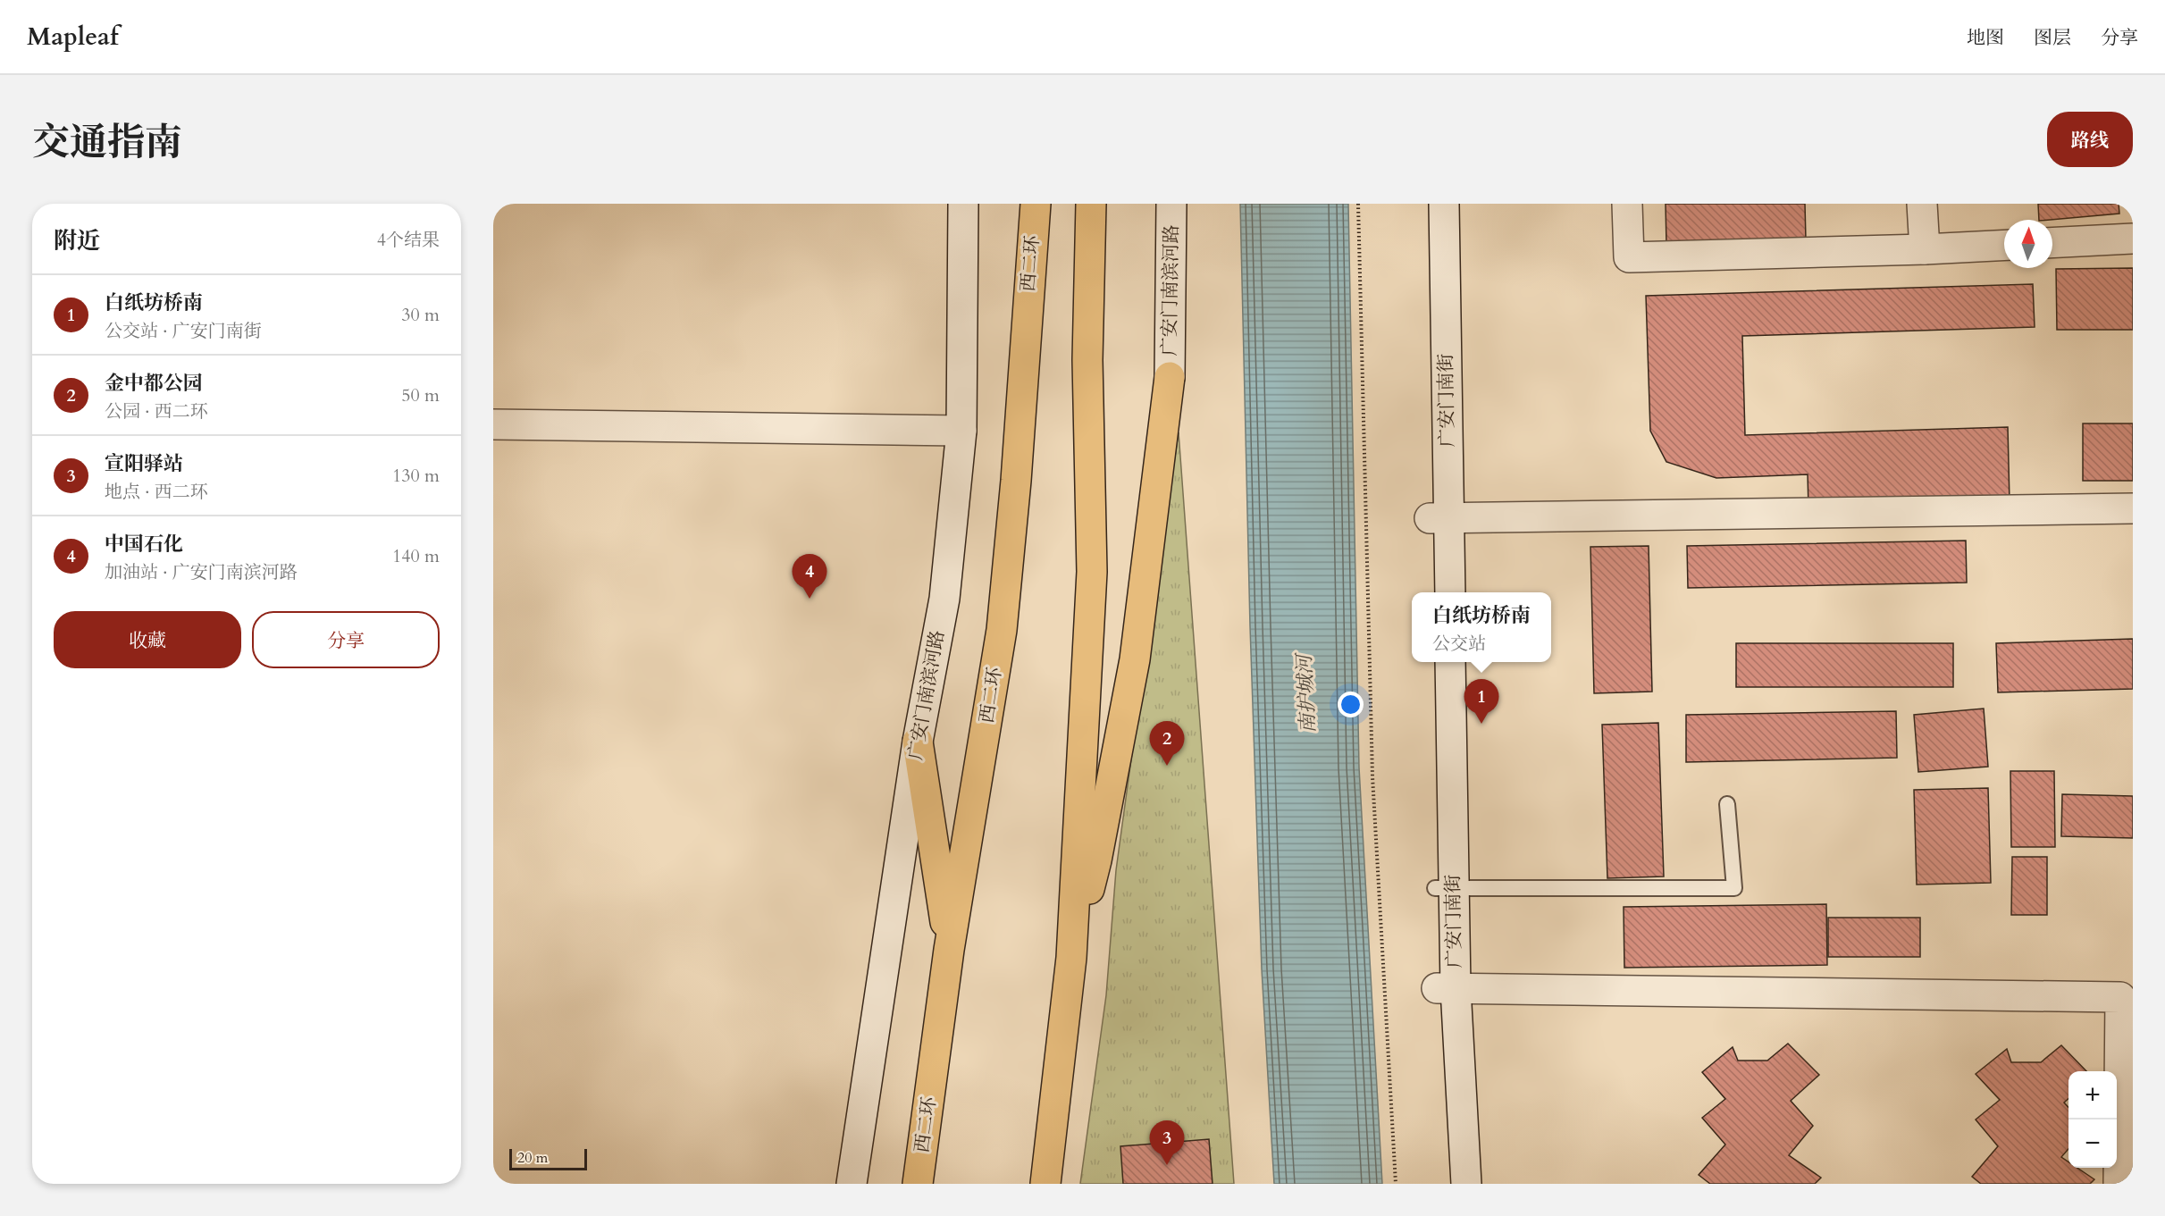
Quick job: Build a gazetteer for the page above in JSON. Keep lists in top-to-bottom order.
{
  "streets": {
    "highway": ["西二环"],
    "street": ["广安门南滨河路", "广安门南街"]
  },
  "water": ["南护城河"],
  "scale_bar": "20 m",
  "north": "top",
  "page": {
    "header": "Mapleaf",
    "nav": ["地图", "图层", "分享"],
    "title": "交通指南",
    "buttons": [
      "路线",
      ["收藏", "分享"]
    ],
    "heading": ["附近", "4个结果"],
    "list": [
      {
        "mark": "1",
        "name": "白纸坊桥南",
        "note": "公交站 · 广安门南街",
        "value": "30 m"
      },
      {
        "mark": "2",
        "name": "金中都公园",
        "note": "公园 · 西二环",
        "value": "50 m"
      },
      {
        "mark": "3",
        "name": "宣阳驿站",
        "note": "地点 · 西二环",
        "value": "130 m"
      },
      {
        "mark": "4",
        "name": "中国石化",
        "note": "加油站 · 广安门南滨河路",
        "value": "140 m"
      }
    ],
    "pins": [
      "4",
      "1",
      "2",
      "3"
    ],
    "popup": ["白纸坊桥南", "公交站"],
    "map_buttons": ["+", "−"],
    "scale": "20 m"
  }
}
